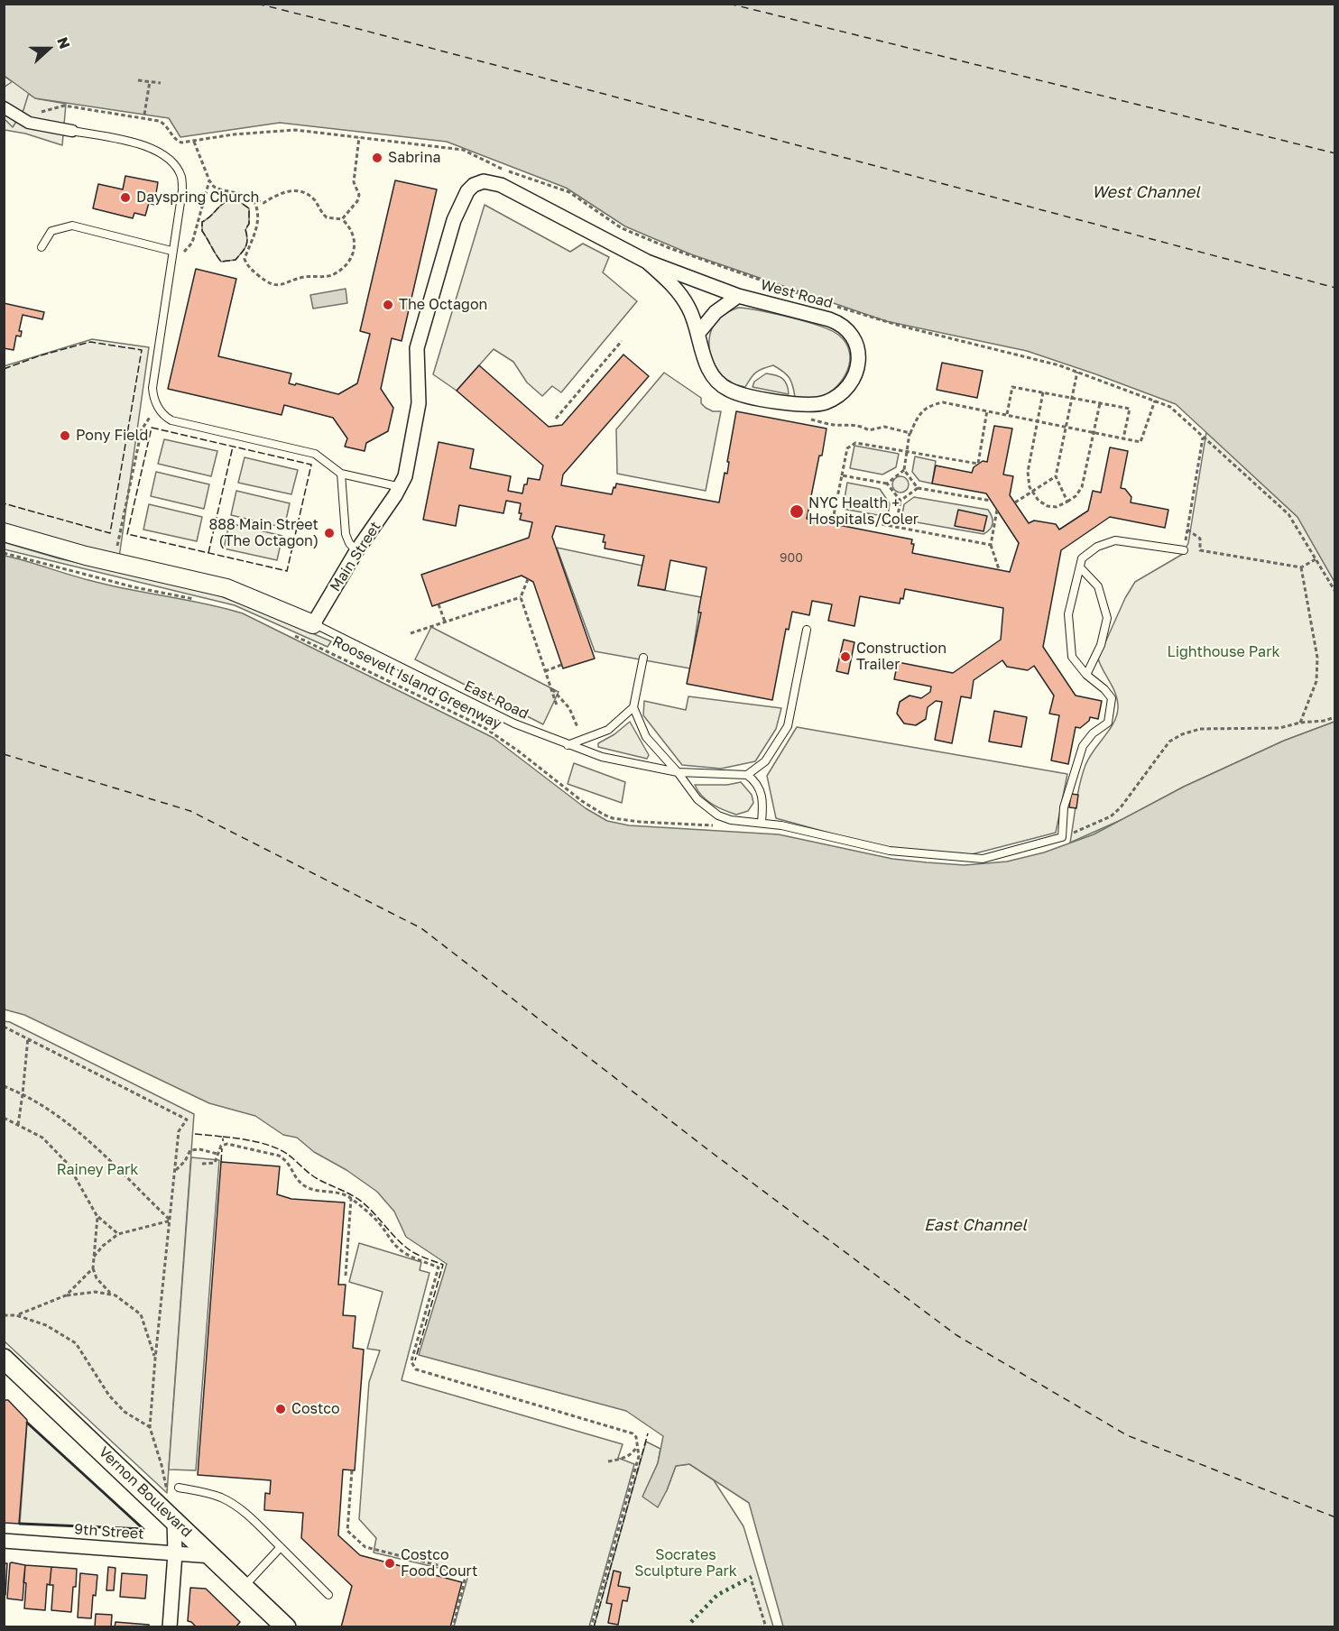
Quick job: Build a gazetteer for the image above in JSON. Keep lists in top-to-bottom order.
{
  "streets": {
    "main road": ["Vernon Boulevard"],
    "street": ["West Road", "Main Street", "9th Street"],
    "lane": ["East Road"],
    "path": ["Roosevelt Island Greenway"]
  },
  "crossings": [
    ["West Road", "Main Street"],
    ["Main Street", "East Road"],
    ["Vernon Boulevard", "9th Street"]
  ],
  "water": ["West Channel", "East Channel"],
  "parks": ["Lighthouse Park", "Rainey Park", "Socrates Sculpture Park"],
  "places": [
    "Sabrina",
    "Dayspring Church",
    "The Octagon",
    "Pony Field",
    "NYC Health + Hospitals/Coler",
    "888 Main Street (The Octagon)",
    "Construction Trailer",
    "Costco",
    "Costco Food Court"
  ],
  "house_numbers": ["900"],
  "north": "right"
}
